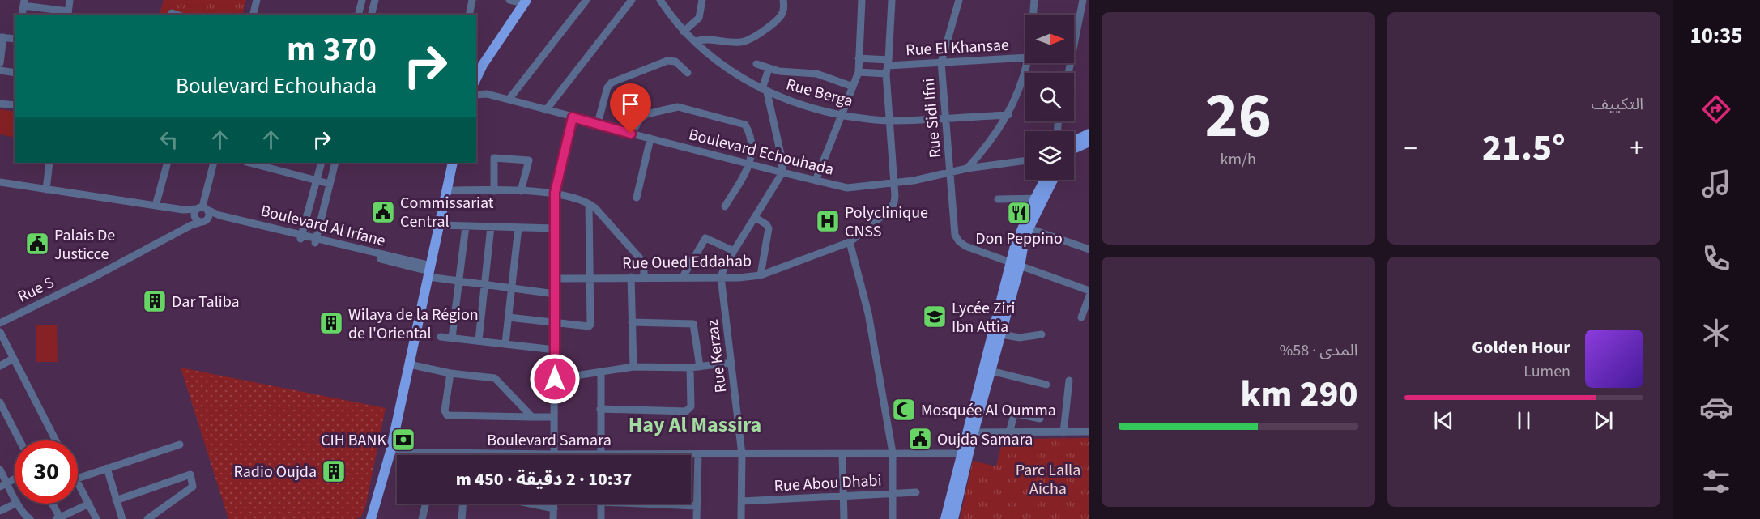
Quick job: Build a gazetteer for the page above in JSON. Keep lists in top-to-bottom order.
{
  "streets": {
    "street": [
      "Rue El Khansae",
      "Rue Berga",
      "Rue Sidi Ifni",
      "Boulevard Echouhada",
      "Boulevard Al Irfane",
      "Rue Oued Eddahab",
      "Rue S",
      "Rue Kerzaz",
      "Boulevard Samara",
      "Rue Abou Dhabi"
    ]
  },
  "crossings": [
    ["Rue El Khansae", "Rue Sidi Ifni"],
    ["Rue El Khansae", "Rue Oued Eddahab"],
    ["Rue Berga", "Rue Sidi Ifni"],
    ["Rue Berga", "Rue Oued Eddahab"],
    ["Rue Sidi Ifni", "Boulevard Echouhada"],
    ["Boulevard Echouhada", "Rue Oued Eddahab"],
    ["Boulevard Al Irfane", "Rue S"],
    ["Rue Oued Eddahab", "Rue Kerzaz"],
    ["Rue Kerzaz", "Boulevard Samara"],
    ["Rue Kerzaz", "Rue Abou Dhabi"]
  ],
  "districts": ["Hay Al Massira"],
  "parks": ["Parc Lalla Aicha"],
  "places": {
    "public building": ["Commissariat Central", "Palais De Justicce", "Oujda Samara"],
    "restaurant": ["Don Peppino"],
    "hospital": ["Polyclinique CNSS"],
    "building": ["Dar Taliba", "Wilaya de la Région de l'Oriental", "Radio Oujda"],
    "school or university": ["Lycée Ziri Ibn Attia"],
    "mosque": ["Mosquée Al Oumma"],
    "bank": ["CIH BANK"]
  },
  "north": "right",
  "page": {
    "tabs": "10:35",
    "tile": [
      "التكييف",
      ["26", "km/h"],
      ["المدى · 58%", "290 km"]
    ],
    "turn": ["370 m", "Boulevard Echouhada"],
    "heat": ["−", "21.5°", "+"],
    "song": ["Golden Hour", "Lumen"],
    "limit": "30",
    "trip": "10:37 · 2 دقيقة · 450 m"
  }
}
